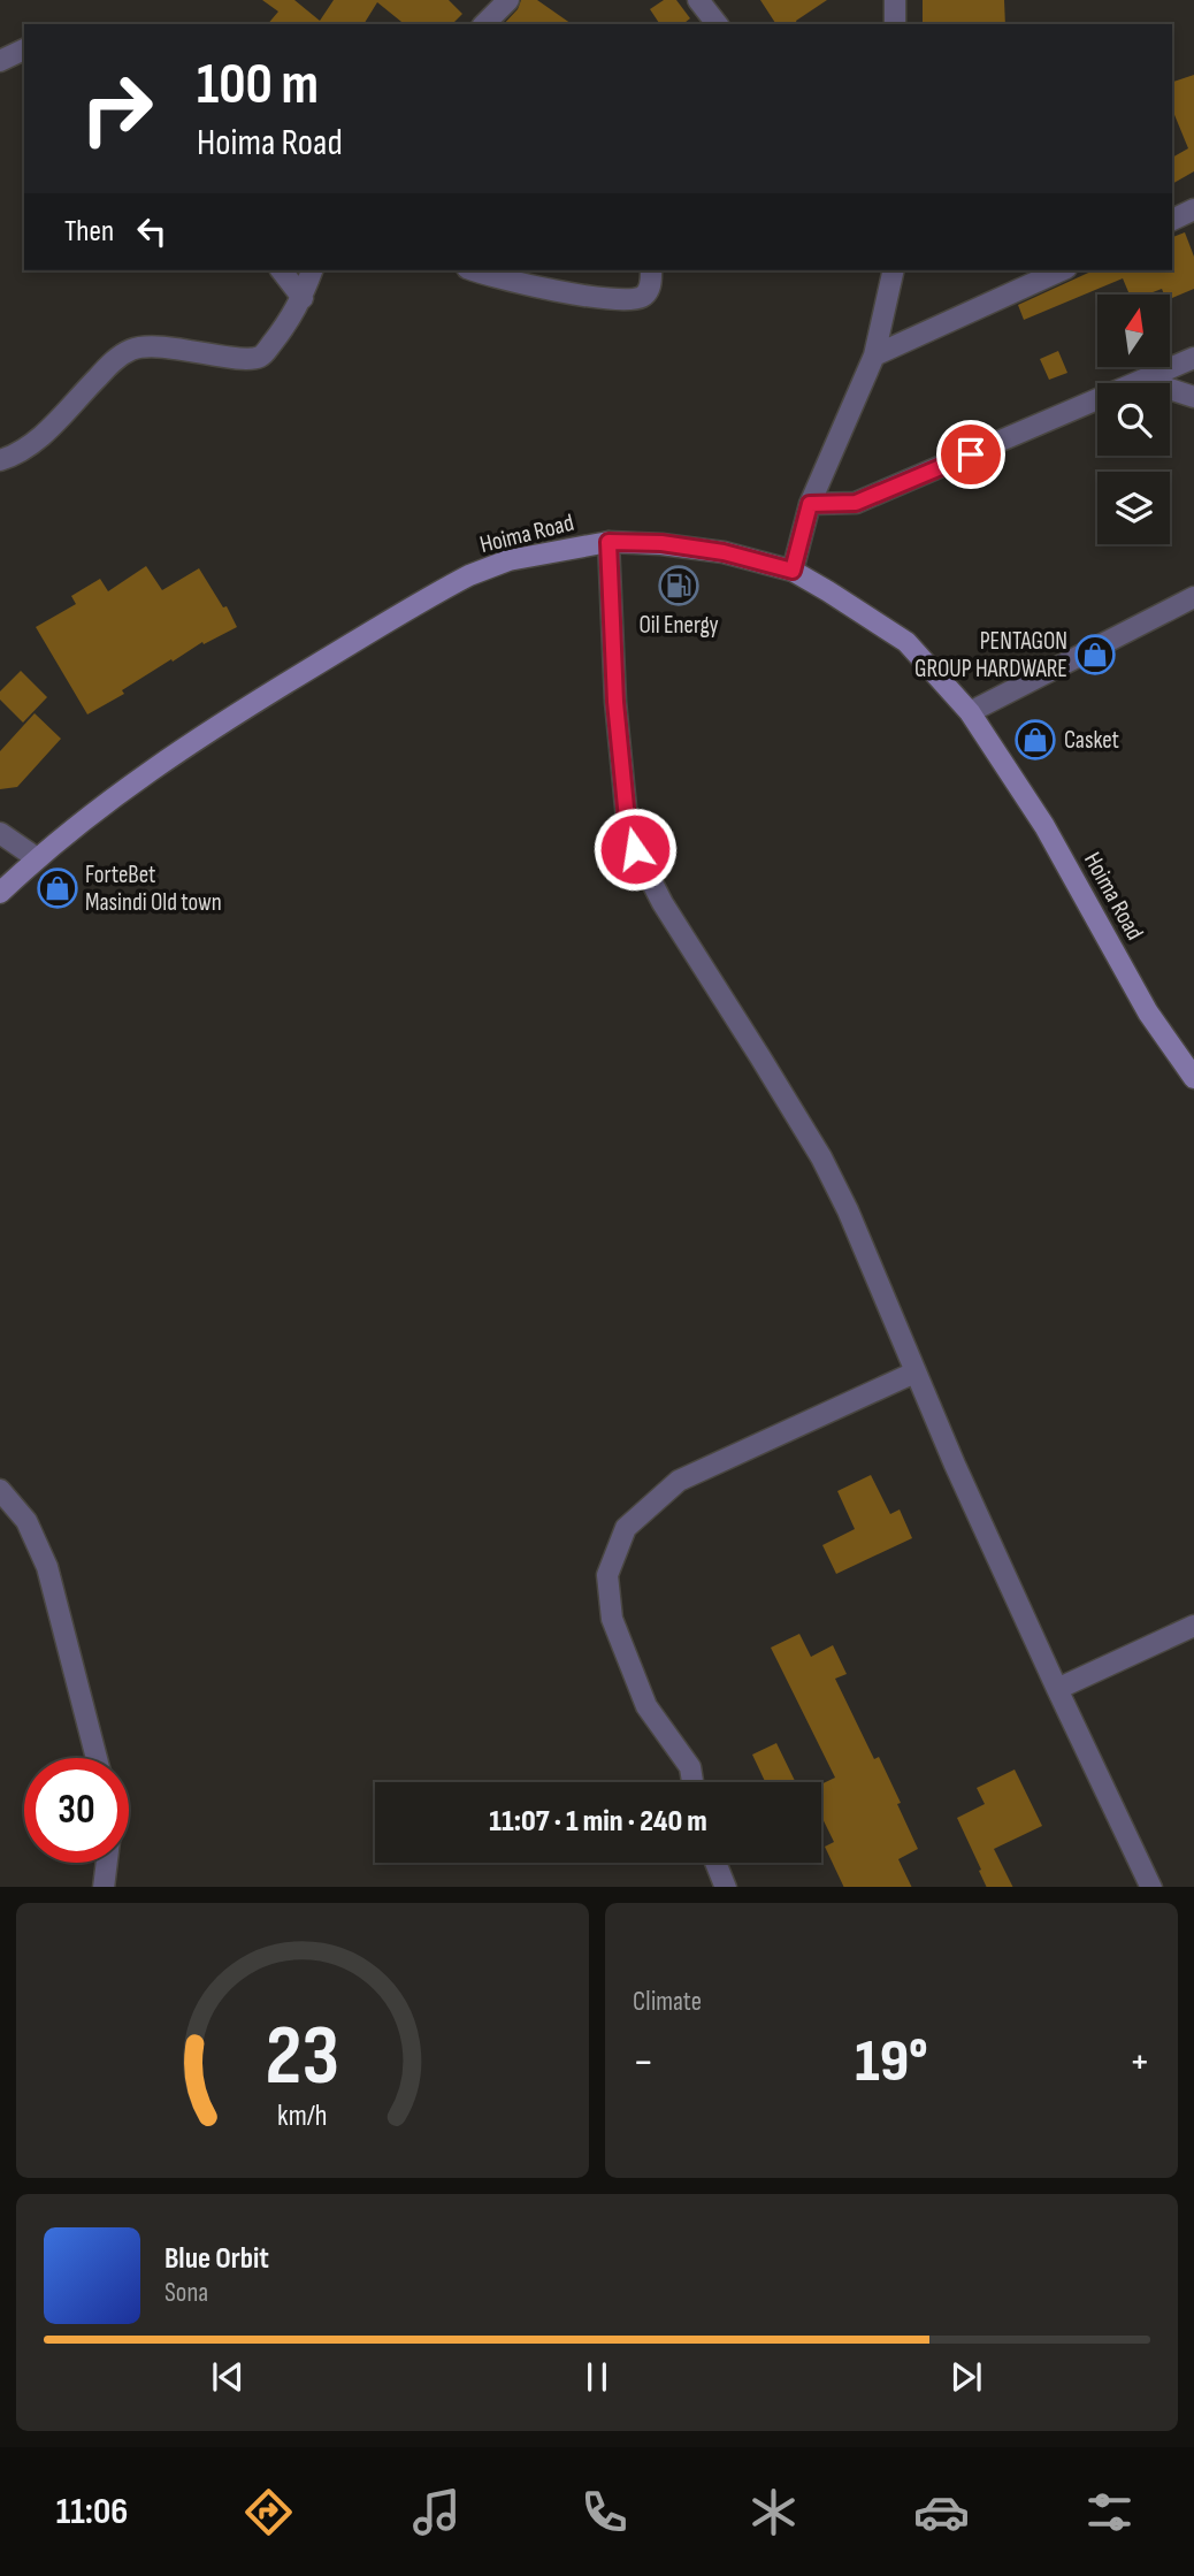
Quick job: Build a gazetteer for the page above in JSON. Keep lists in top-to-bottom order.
{
  "streets": {
    "main road": ["Hoima Road"]
  },
  "places": {
    "fuel station": ["Oil Energy"],
    "shop": ["PENTAGON GROUP HARDWARE", "Casket", "ForteBet Masindi Old town"]
  },
  "north": "top",
  "page": {
    "turn": ["100 m", "Hoima Road"],
    "then": "Then",
    "limit": "30",
    "trip": "11:07 · 1 min · 240 m",
    "tile": "Climate",
    "heat": ["−", "19°", "+"],
    "song": ["Blue Orbit", "Sona"],
    "tabs": "11:06",
    "gauge": ["23", "km/h"]
  }
}
